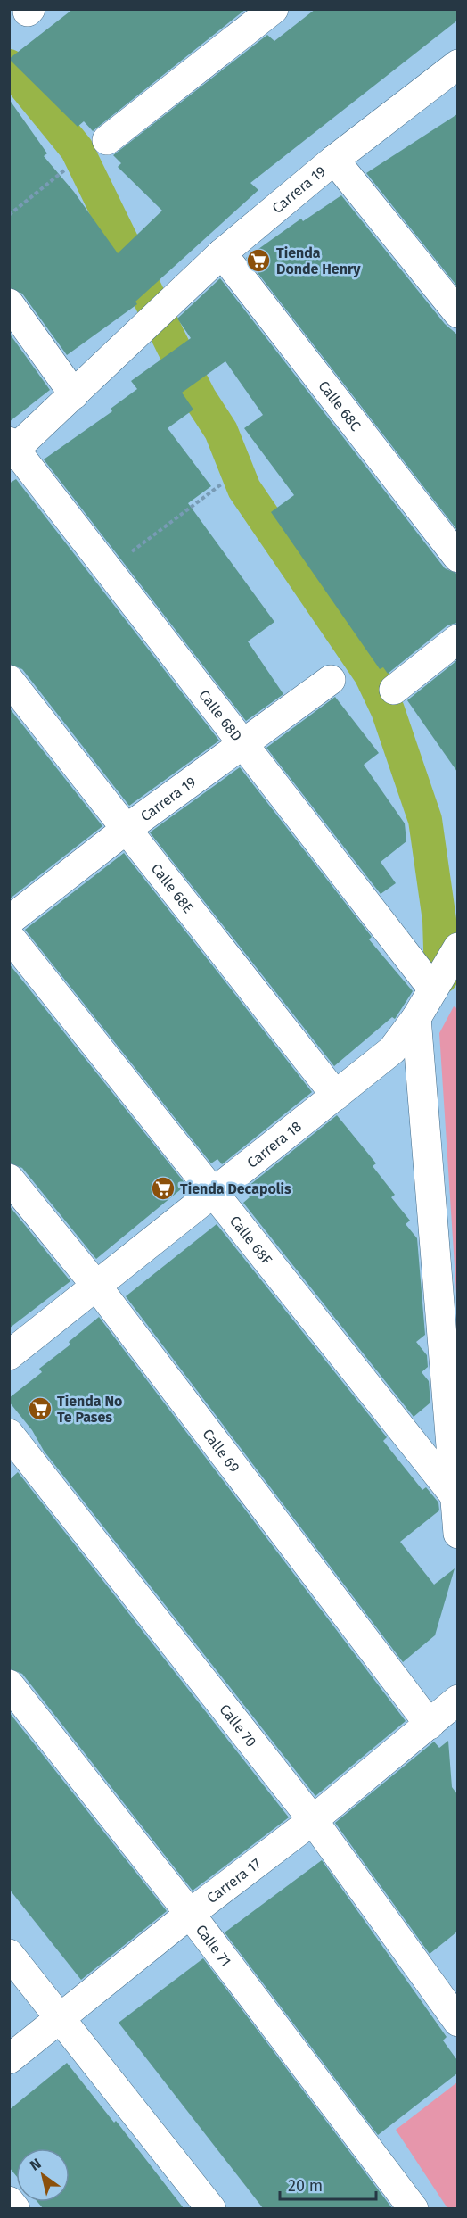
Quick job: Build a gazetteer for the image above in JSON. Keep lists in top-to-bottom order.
{
  "streets": {
    "street": [
      "Carrera 19",
      "Calle 68C",
      "Calle 68D",
      "Calle 68E",
      "Carrera 18",
      "Calle 68F",
      "Calle 69",
      "Calle 70",
      "Carrera 17",
      "Calle 71"
    ]
  },
  "crossings": [
    ["Carrera 19", "Calle 68C"],
    ["Carrera 19", "Calle 68D"],
    ["Carrera 19", "Calle 68E"],
    ["Calle 68D", "Carrera 18"],
    ["Calle 68E", "Carrera 18"],
    ["Carrera 18", "Calle 68F"],
    ["Carrera 18", "Calle 69"],
    ["Calle 69", "Carrera 17"],
    ["Calle 70", "Carrera 17"],
    ["Carrera 17", "Calle 71"]
  ],
  "places": {
    "supermarket": ["Tienda Donde Henry", "Tienda Decapolis", "Tienda No Te Pases"]
  },
  "scale_bar": "20 m",
  "north": "top left"
}
